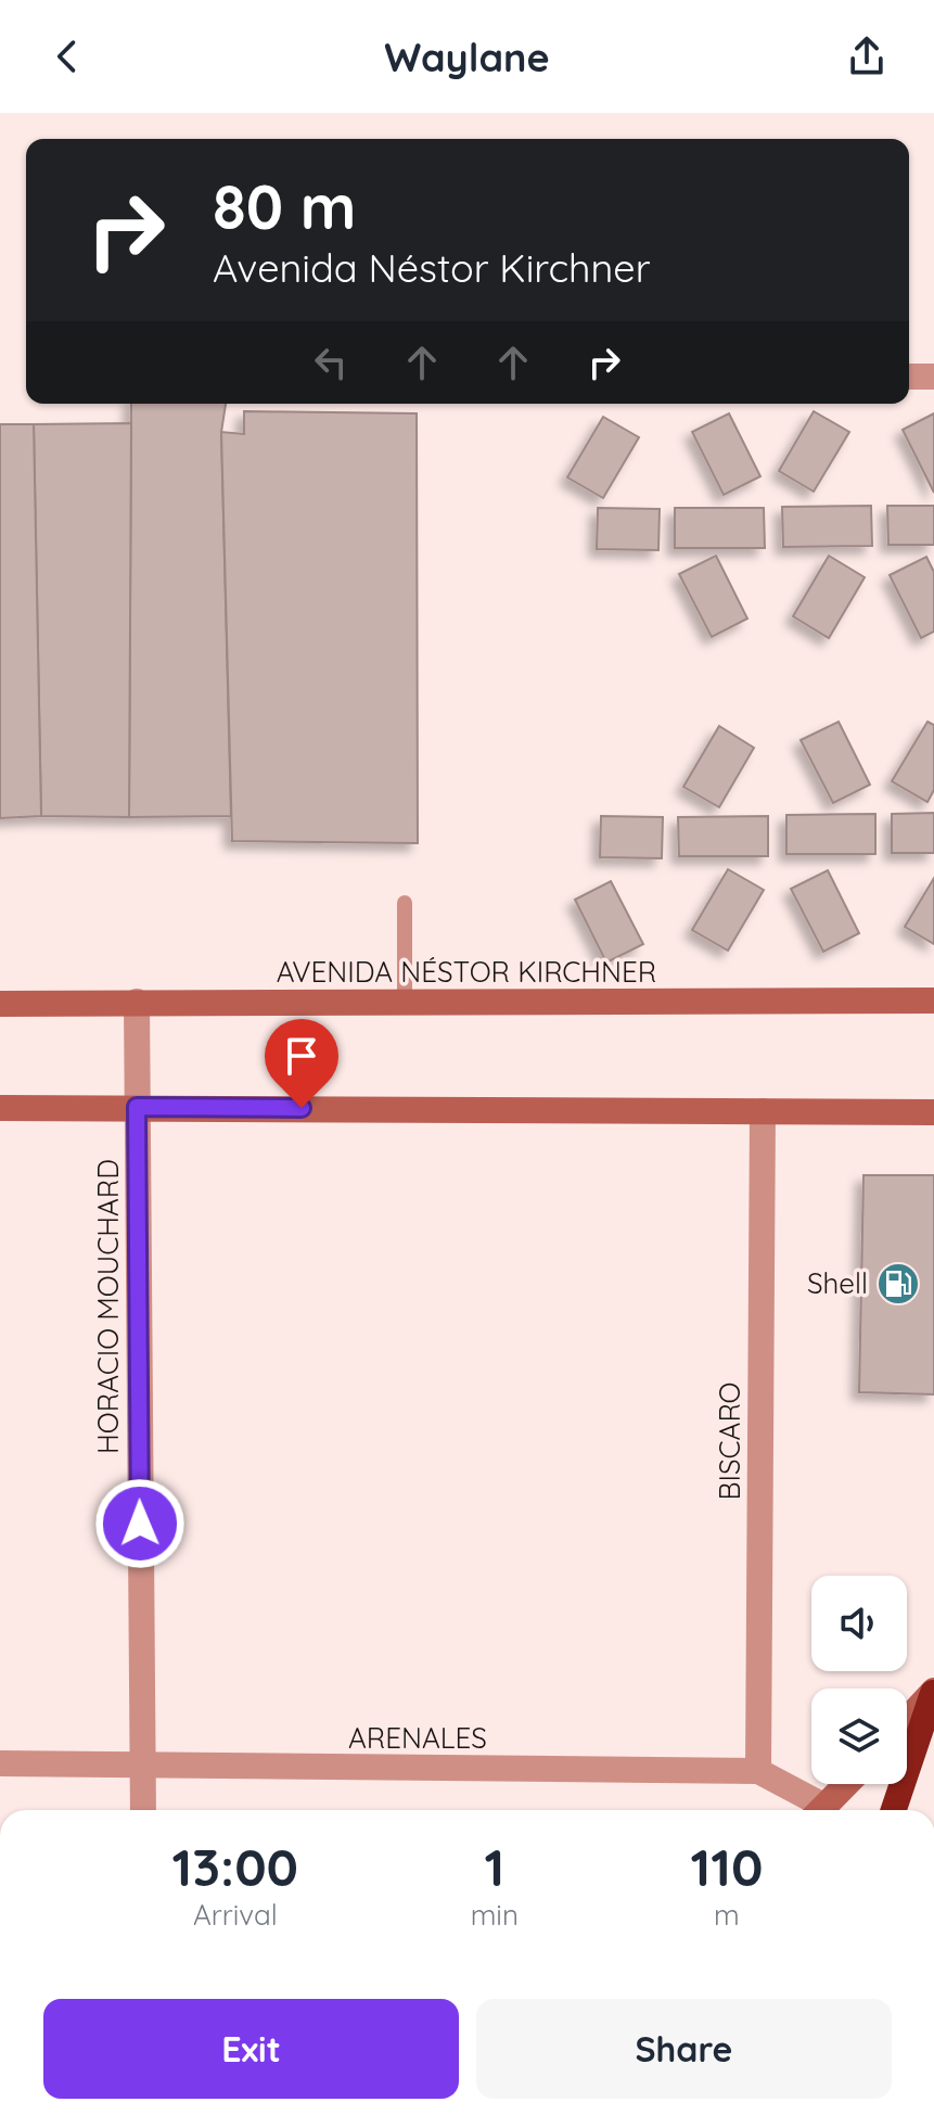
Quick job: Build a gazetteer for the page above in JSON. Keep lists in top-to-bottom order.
{
  "streets": {
    "main road": ["AVENIDA NÉSTOR KIRCHNER"],
    "street": ["HORACIO MOUCHARD", "BISCARO", "ARENALES"]
  },
  "crossings": [
    ["AVENIDA NÉSTOR KIRCHNER", "HORACIO MOUCHARD"],
    ["HORACIO MOUCHARD", "ARENALES"],
    ["BISCARO", "ARENALES"]
  ],
  "places": {
    "fuel station": ["Shell"]
  },
  "page": {
    "header": "Waylane",
    "turn": ["80 m", "Avenida Néstor Kirchner"],
    "eta": [
      "13:00",
      "Arrival",
      "1",
      "min",
      "110",
      "m"
    ],
    "buttons": ["Exit", "Share"]
  }
}
